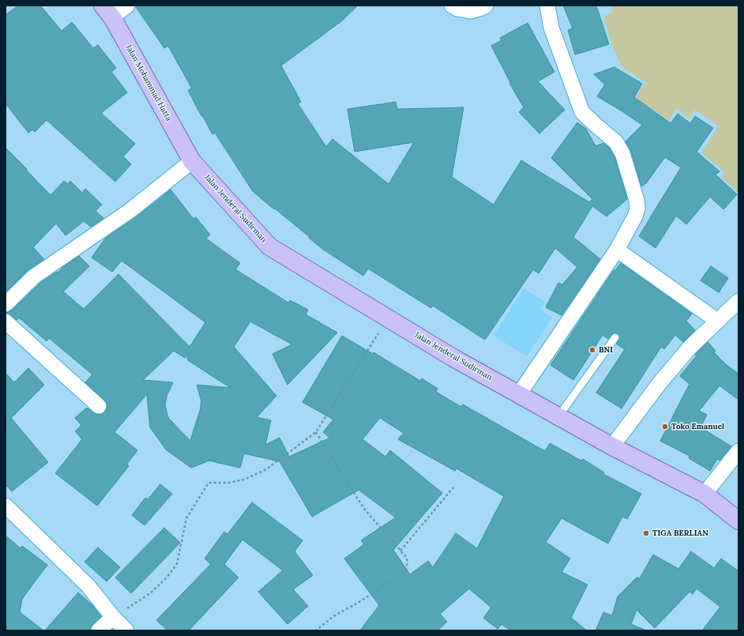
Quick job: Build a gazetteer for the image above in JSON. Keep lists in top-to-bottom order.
{
  "streets": {
    "main road": ["Jalan Mohammad Hatta", "Jalan Jenderal Sudirman"]
  },
  "crossings": [
    ["Jalan Mohammad Hatta", "Jalan Jenderal Sudirman"]
  ],
  "places": ["BNI", "Toko Emanuel", "TIGA BERLIAN"]
}
